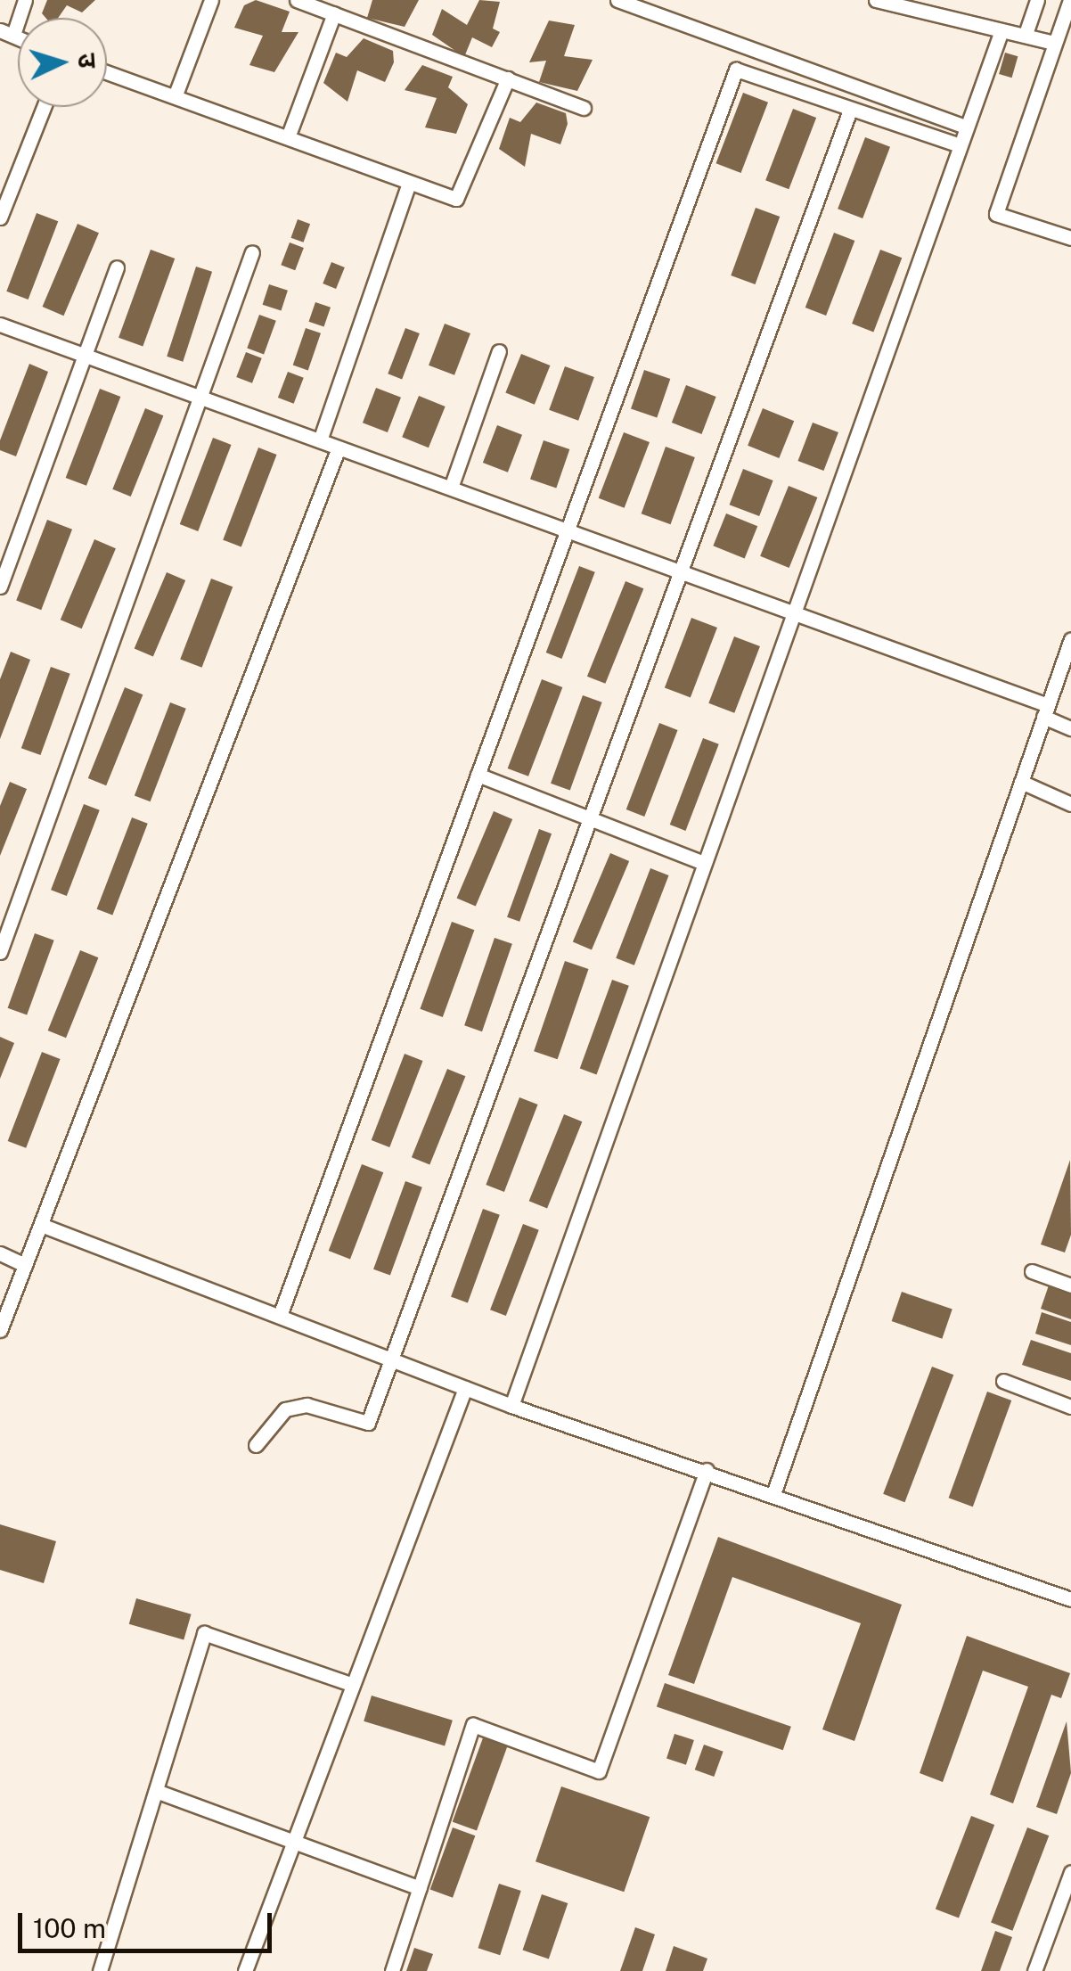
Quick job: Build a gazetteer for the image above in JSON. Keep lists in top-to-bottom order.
{
  "scale_bar": "100 m",
  "north": "right"
}
